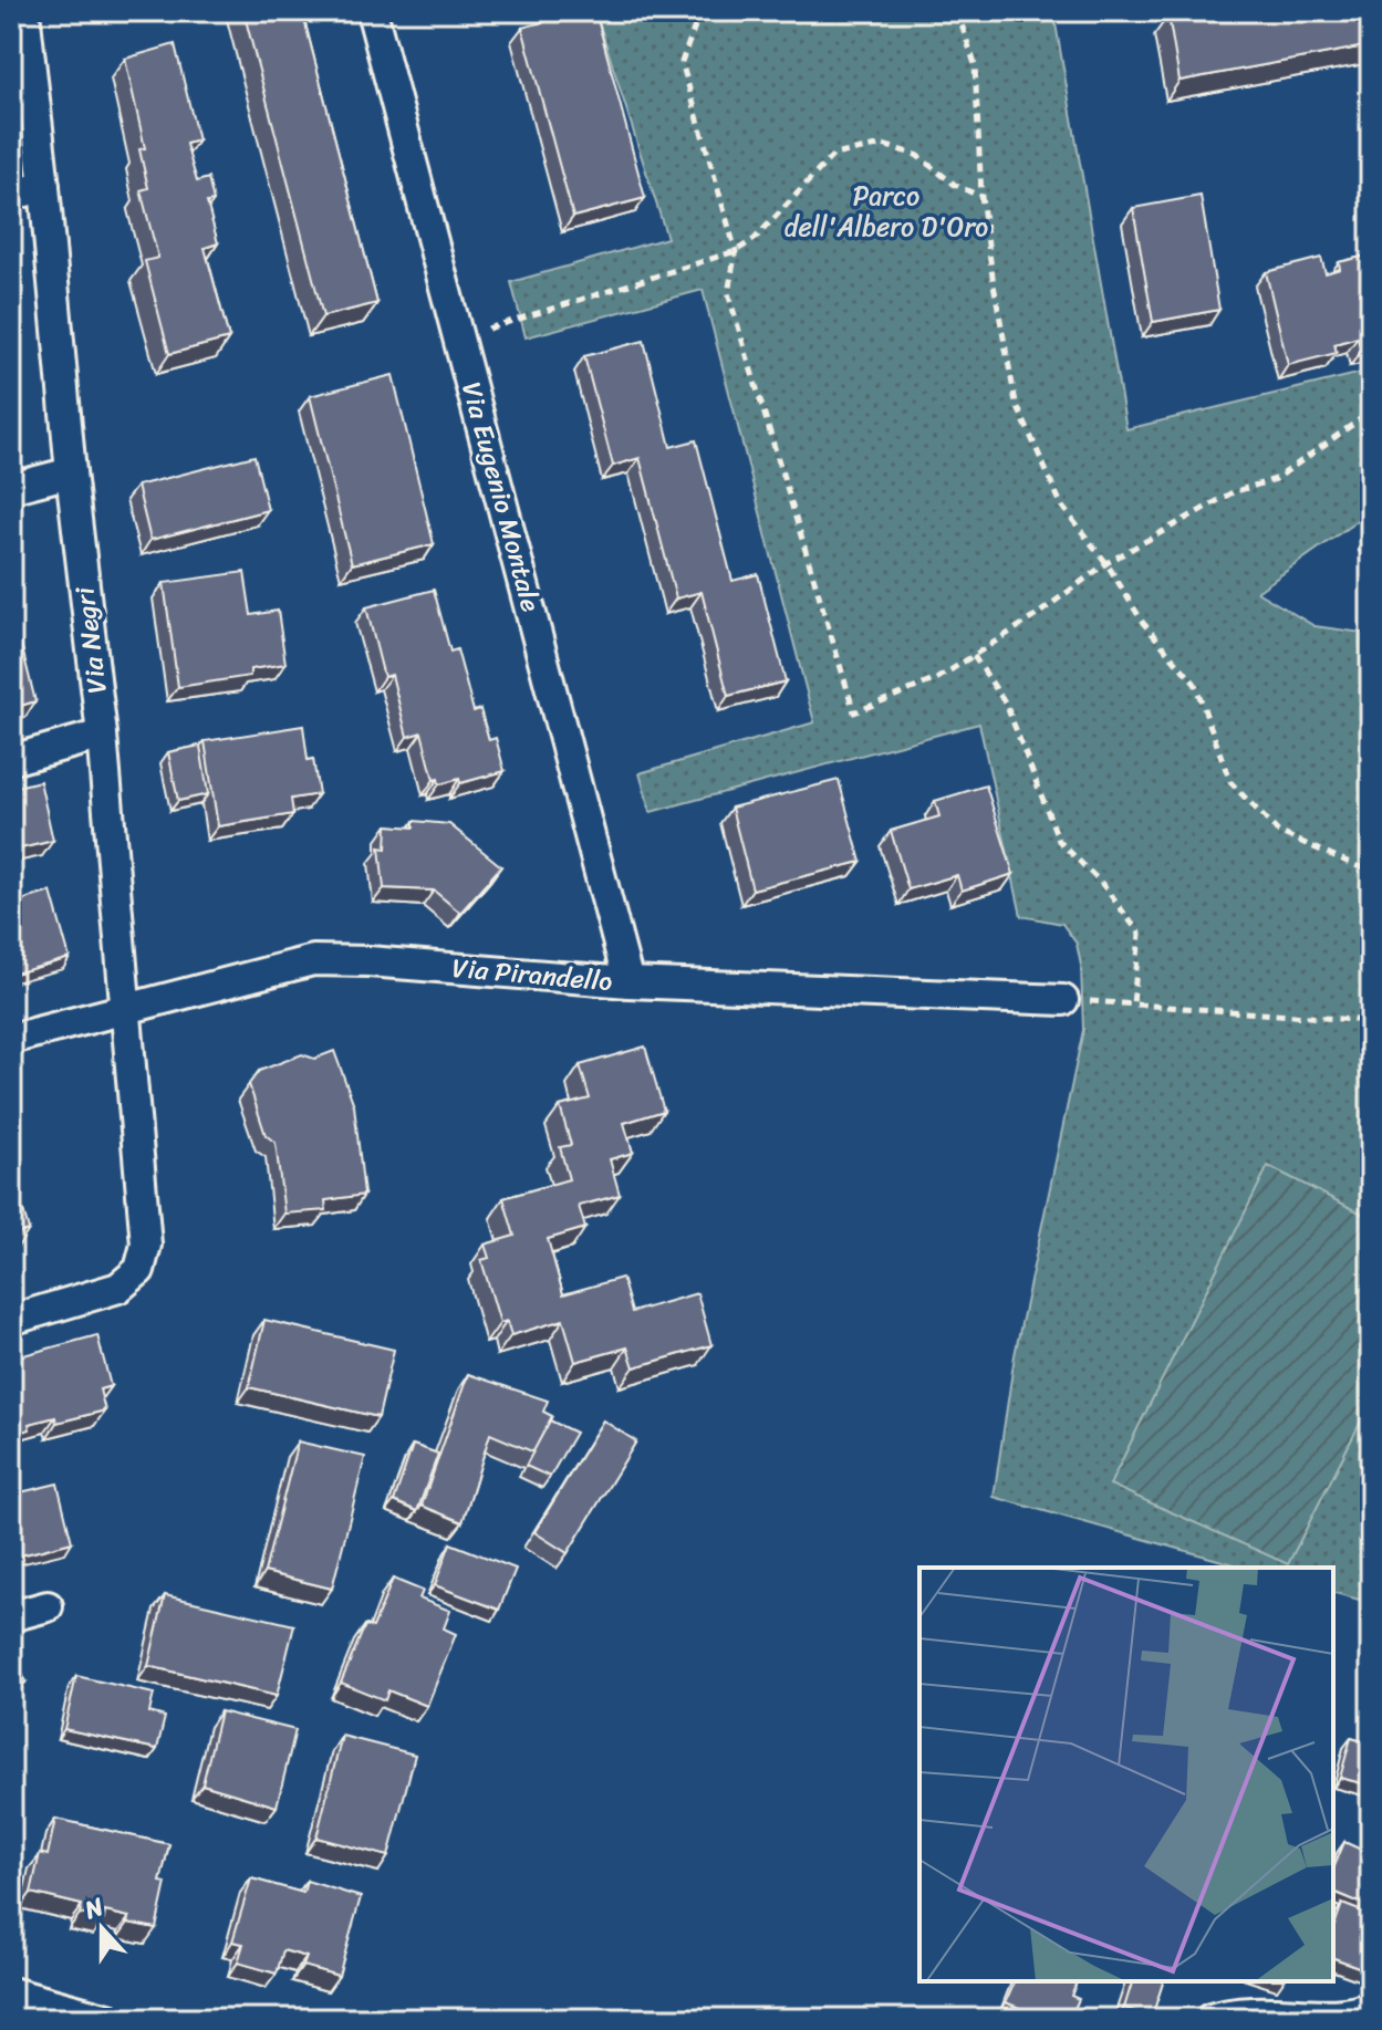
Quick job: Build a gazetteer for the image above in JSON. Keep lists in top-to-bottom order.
{
  "streets": {
    "street": ["Via Eugenio Montale", "Via Negri", "Via Pirandello"]
  },
  "crossings": [
    ["Via Eugenio Montale", "Via Pirandello"],
    ["Via Negri", "Via Pirandello"]
  ],
  "parks": ["Parco dell'Albero D'Oro"],
  "north": "top"
}
